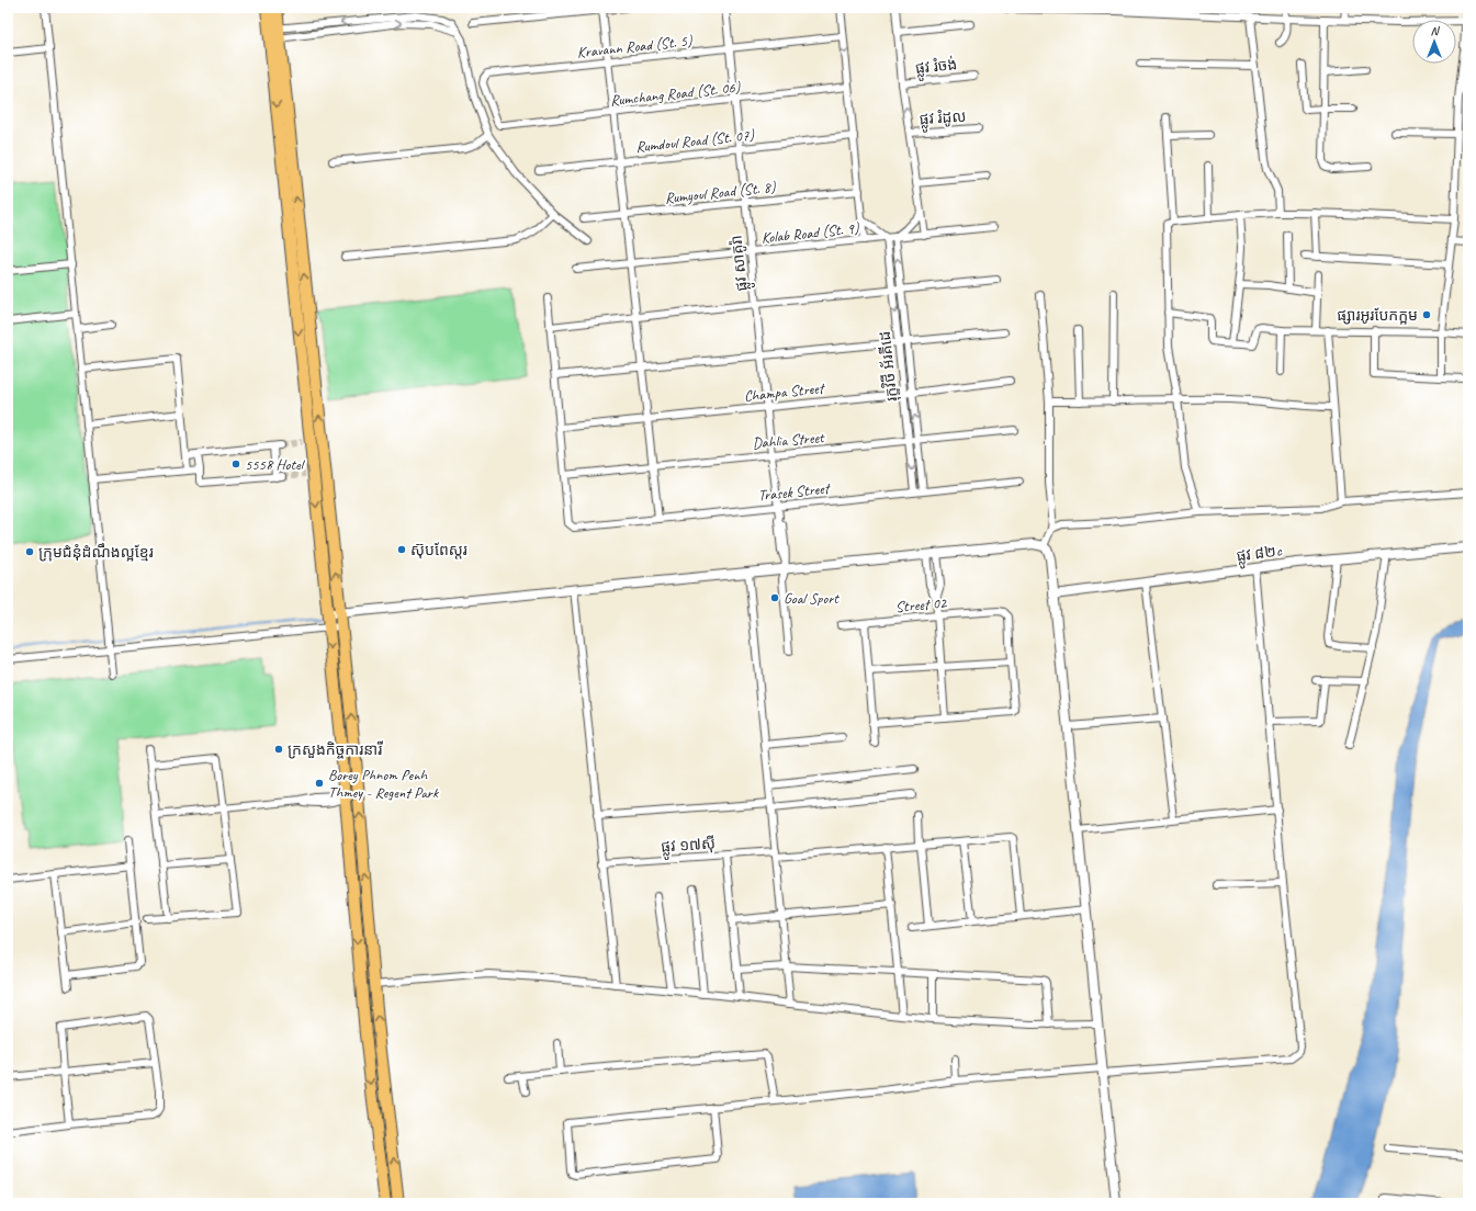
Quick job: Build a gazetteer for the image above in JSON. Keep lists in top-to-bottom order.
{
  "streets": {
    "street": [
      "Kravann Road (St. 5)",
      "ផ្លូវ រំចង់",
      "Rumchang Road (St. 06)",
      "ផ្លូវ រំដូល",
      "Rumdoul Road (St. 07)",
      "Rumyoul Road (St. 8)",
      "Kolab Road (St. 9)",
      "ផ្លូវ សាគូរ៉ា",
      "រុក្ខវិថី អ័រគីដេ",
      "Champa Street",
      "Dahlia Street",
      "Trasek Street",
      "ផ្លូវ ៨២c",
      "Street 02",
      "ផ្លូវ ១៧ស៊ី"
    ]
  },
  "crossings": [
    ["Kravann Road (St. 5)", "Rumchang Road (St. 06)"],
    ["Kravann Road (St. 5)", "ផ្លូវ សាគូរ៉ា"],
    ["Rumchang Road (St. 06)", "ផ្លូវ សាគូរ៉ា"],
    ["Rumdoul Road (St. 07)", "ផ្លូវ សាគូរ៉ា"],
    ["Rumyoul Road (St. 8)", "ផ្លូវ សាគូរ៉ា"],
    ["Kolab Road (St. 9)", "ផ្លូវ សាគូរ៉ា"],
    ["Kolab Road (St. 9)", "រុក្ខវិថី អ័រគីដេ"],
    ["ផ្លូវ សាគូរ៉ា", "Champa Street"],
    ["ផ្លូវ សាគូរ៉ា", "Dahlia Street"],
    ["ផ្លូវ សាគូរ៉ា", "Trasek Street"],
    ["រុក្ខវិថី អ័រគីដេ", "Champa Street"],
    ["រុក្ខវិថី អ័រគីដេ", "Dahlia Street"],
    ["រុក្ខវិថី អ័រគីដេ", "Trasek Street"],
    ["Dahlia Street", "Trasek Street"]
  ],
  "places": [
    "ផ្សារអូរបែកក្អម",
    "5558 Hotel",
    "ស៊ុបពែស្តរ",
    "ក្រុមជំនុំដំណឹងល្អខ្មែរ",
    "Goal Sport",
    "ក្រសួងកិច្ចការនារី",
    "Borey Phnom Penh Thmey - Regent Park"
  ],
  "north": "top"
}
